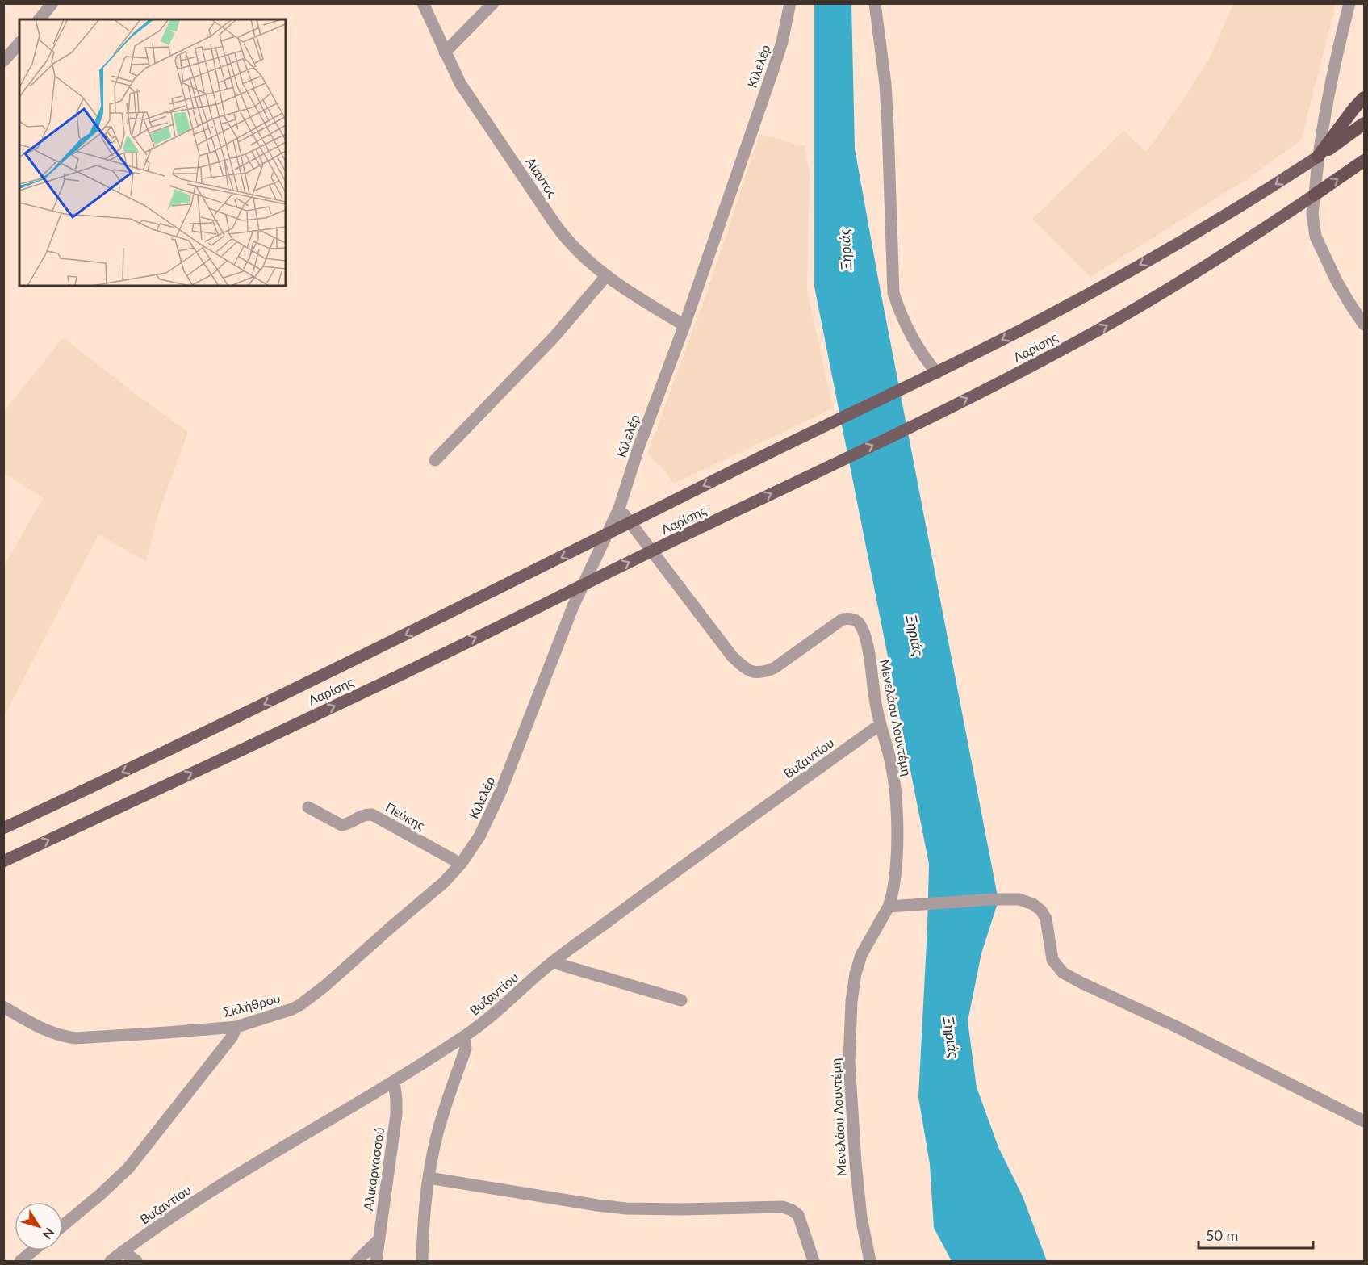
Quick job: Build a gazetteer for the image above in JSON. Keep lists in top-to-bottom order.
{
  "streets": {
    "highway": ["Λαρίσης"],
    "street": [
      "Κιλελέρ",
      "Αίαντος",
      "Μενελάου Λουντέμη",
      "Βυζαντίου",
      "Πεύκης",
      "Σκλήθρου",
      "Αλικαρνασσού"
    ]
  },
  "crossings": [
    ["Κιλελέρ", "Αίαντος"],
    ["Κιλελέρ", "Λαρίσης"],
    ["Κιλελέρ", "Μενελάου Λουντέμη"],
    ["Κιλελέρ", "Πεύκης"],
    ["Κιλελέρ", "Σκλήθρου"],
    ["Λαρίσης", "Μενελάου Λουντέμη"],
    ["Μενελάου Λουντέμη", "Βυζαντίου"],
    ["Βυζαντίου", "Αλικαρνασσού"],
    ["Πεύκης", "Σκλήθρου"]
  ],
  "water": ["Ξηριάς"],
  "scale_bar": "50 m",
  "north": "bottom right"
}
